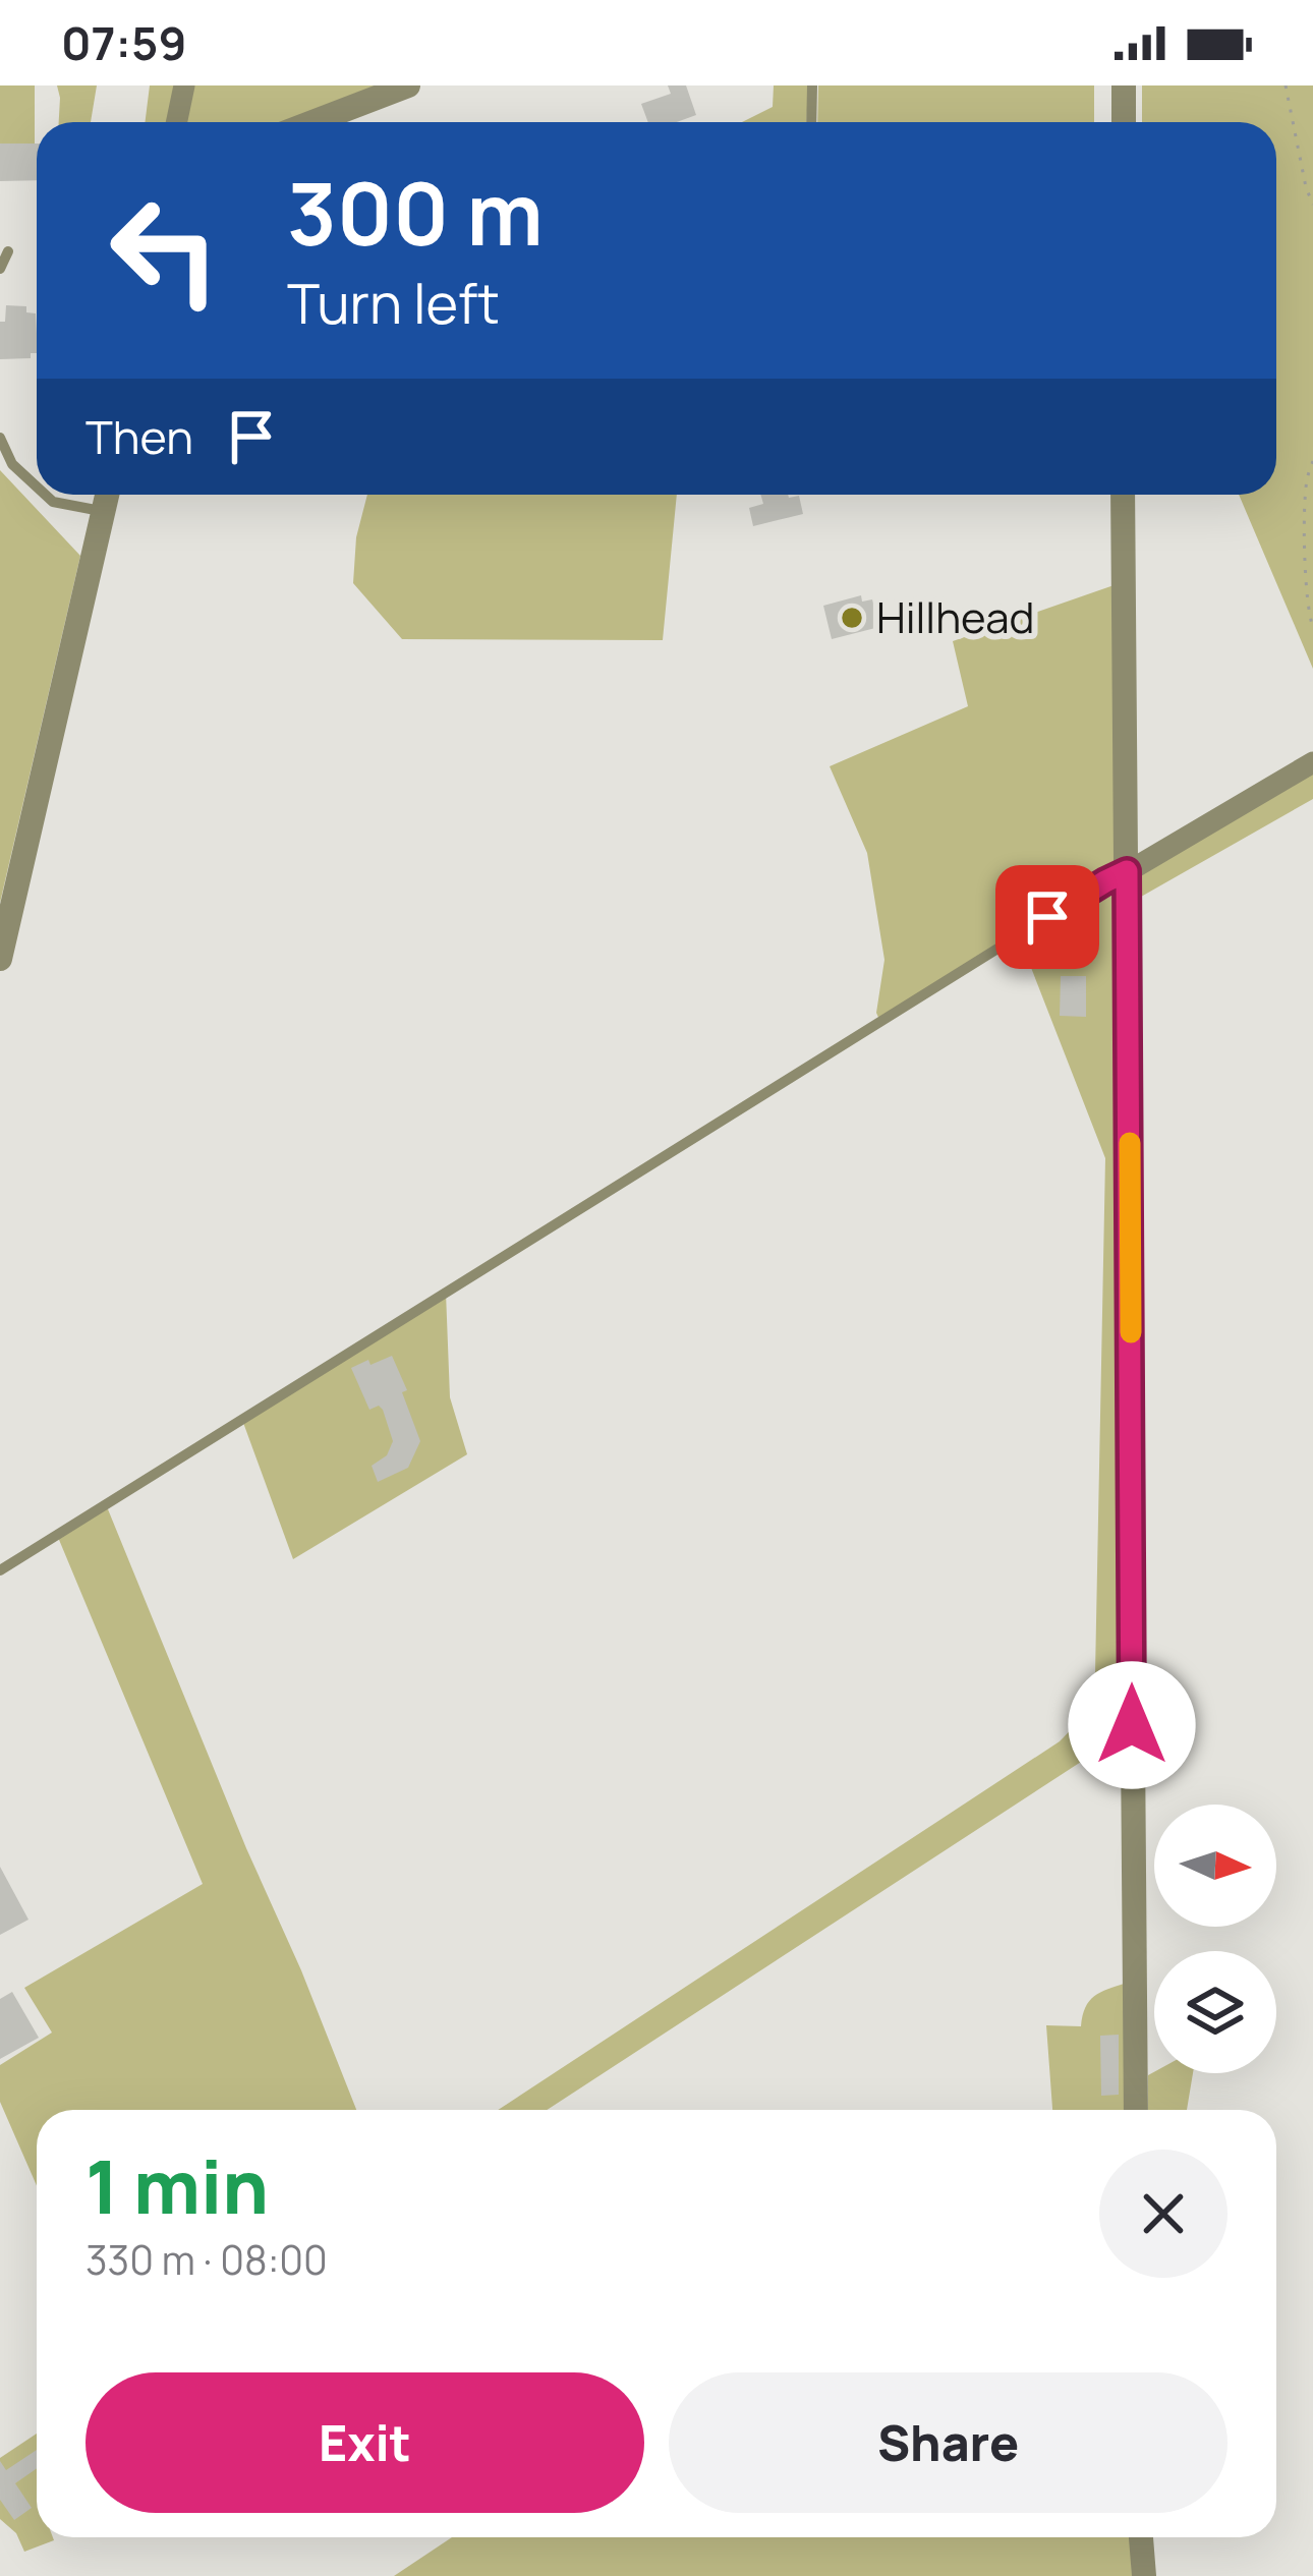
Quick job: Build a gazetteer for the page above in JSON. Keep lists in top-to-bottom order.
{
  "places": ["Hillhead"],
  "north": "right",
  "page": {
    "status": "07:59",
    "turn": ["300 m", "Turn left"],
    "then": "Then",
    "heading": ["1 min", "330 m · 08:00"],
    "buttons": ["Exit", "Share"]
  }
}
